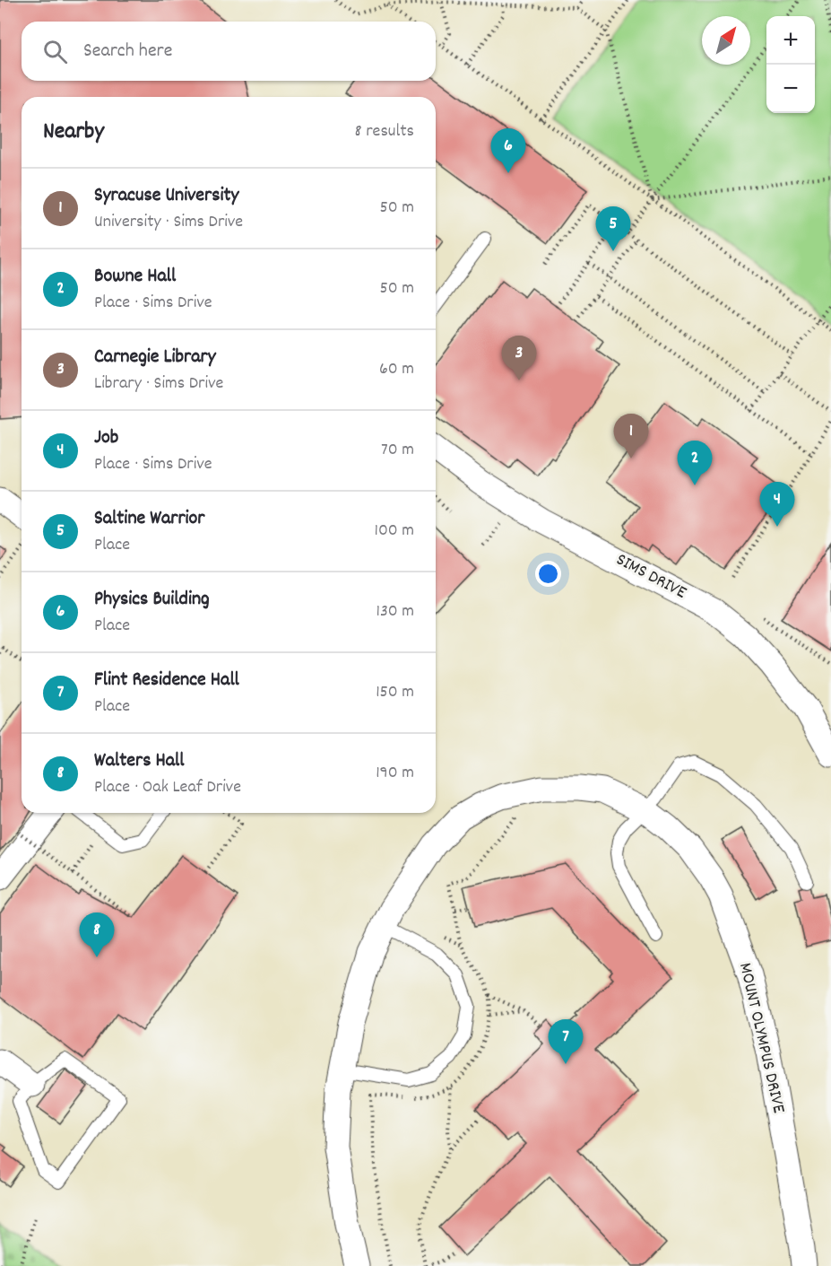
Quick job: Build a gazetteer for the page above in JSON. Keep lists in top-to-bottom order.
{
  "streets": {
    "street": ["SIMS DRIVE", "MOUNT OLYMPUS DRIVE"]
  },
  "north": "top right",
  "page": {
    "map_buttons": ["+", "−"],
    "search": "Search here",
    "heading": ["Nearby", "8 results"],
    "pins": [
      "6",
      "5",
      "3",
      "1",
      "2",
      "4",
      "8",
      "7"
    ],
    "list": [
      {
        "mark": "1",
        "name": "Syracuse University",
        "note": "University · Sims Drive",
        "value": "50 m"
      },
      {
        "mark": "2",
        "name": "Bowne Hall",
        "note": "Place · Sims Drive",
        "value": "50 m"
      },
      {
        "mark": "3",
        "name": "Carnegie Library",
        "note": "Library · Sims Drive",
        "value": "60 m"
      },
      {
        "mark": "4",
        "name": "Job",
        "note": "Place · Sims Drive",
        "value": "70 m"
      },
      {
        "mark": "5",
        "name": "Saltine Warrior",
        "note": "Place",
        "value": "100 m"
      },
      {
        "mark": "6",
        "name": "Physics Building",
        "note": "Place",
        "value": "130 m"
      },
      {
        "mark": "7",
        "name": "Flint Residence Hall",
        "note": "Place",
        "value": "150 m"
      },
      {
        "mark": "8",
        "name": "Walters Hall",
        "note": "Place · Oak Leaf Drive",
        "value": "190 m"
      }
    ]
  }
}
